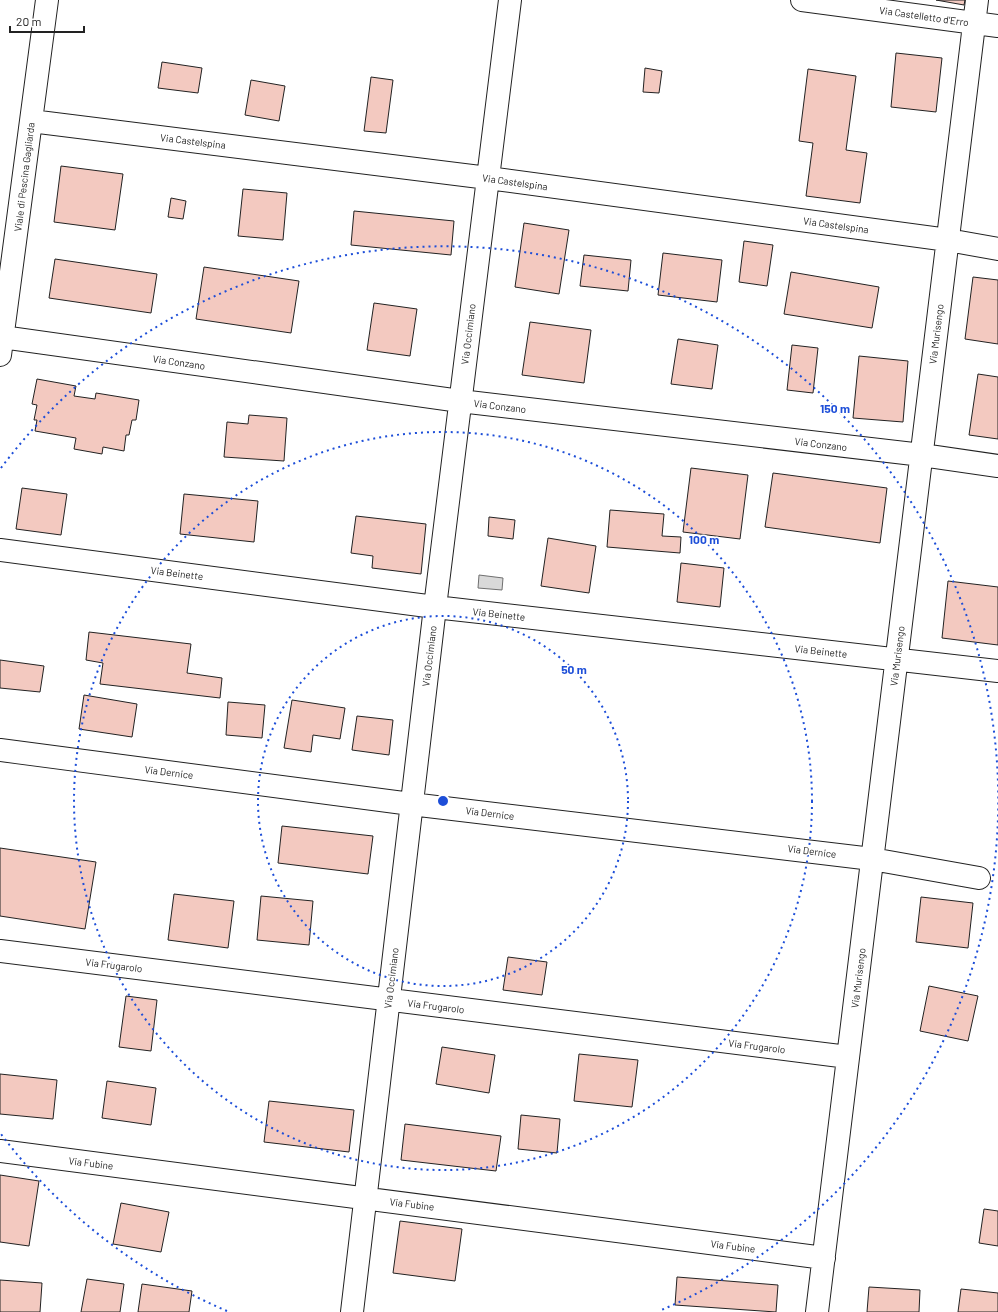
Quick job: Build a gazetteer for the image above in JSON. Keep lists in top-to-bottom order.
{
  "streets": {
    "street": [
      "Via Castelletto d'Erro",
      "Via Castelspina",
      "Viale di Pescina Gagliarda",
      "Via Occimiano",
      "Via Murisengo",
      "Via Conzano",
      "Via Beinette",
      "Via Dernice",
      "Via Frugarolo",
      "Via Fubine"
    ]
  },
  "crossings": [
    ["Via Castelletto d'Erro", "Via Murisengo"],
    ["Via Castelspina", "Viale di Pescina Gagliarda"],
    ["Via Castelspina", "Via Occimiano"],
    ["Via Castelspina", "Via Murisengo"],
    ["Viale di Pescina Gagliarda", "Via Conzano"],
    ["Via Occimiano", "Via Conzano"],
    ["Via Occimiano", "Via Beinette"],
    ["Via Occimiano", "Via Dernice"],
    ["Via Occimiano", "Via Frugarolo"],
    ["Via Occimiano", "Via Fubine"],
    ["Via Murisengo", "Via Conzano"],
    ["Via Murisengo", "Via Beinette"],
    ["Via Murisengo", "Via Dernice"],
    ["Via Murisengo", "Via Frugarolo"],
    ["Via Murisengo", "Via Fubine"]
  ],
  "scale_bar": "20 m",
  "rings": ["150 m", "100 m", "50 m"]
}
